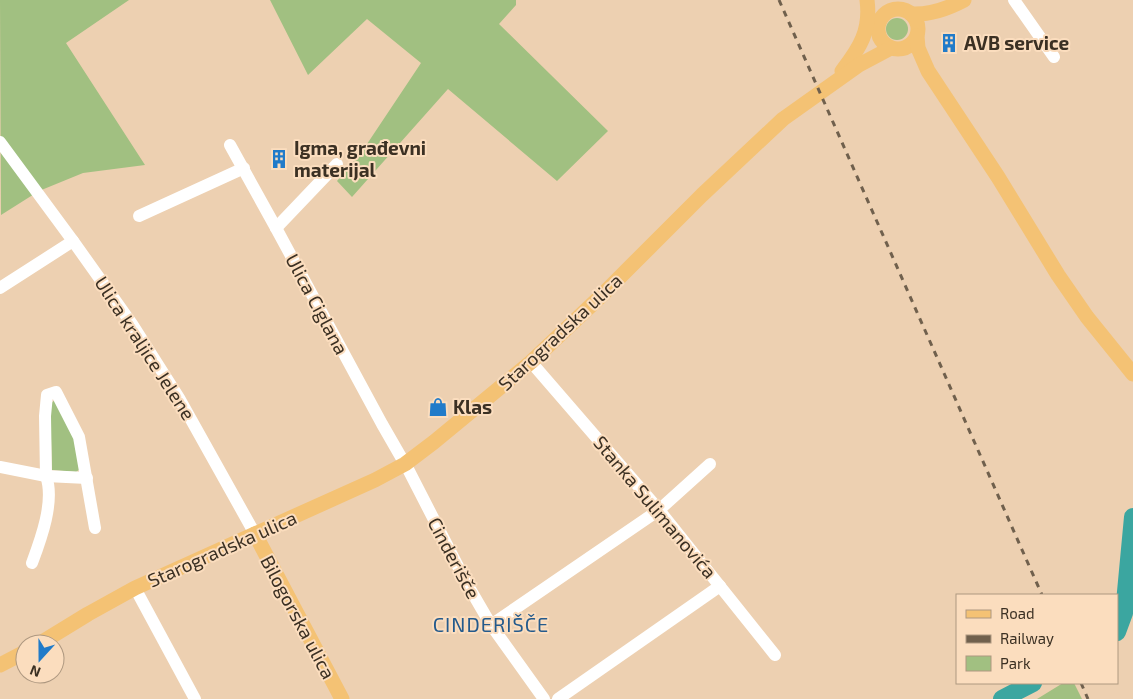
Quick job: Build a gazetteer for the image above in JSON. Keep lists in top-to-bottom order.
{
  "streets": {
    "main road": ["Starogradska ulica", "Bilogorska ulica"],
    "street": [
      "Ulica Ciglana",
      "Ulica kraljice Jelene",
      "Stanka Sulimanovića",
      "Cinderišče"
    ]
  },
  "crossings": [
    ["Ulica Ciglana", "Starogradska ulica"],
    ["Ulica Ciglana", "Cinderišče"],
    ["Starogradska ulica", "Ulica kraljice Jelene"],
    ["Starogradska ulica", "Stanka Sulimanovića"],
    ["Starogradska ulica", "Cinderišče"],
    ["Starogradska ulica", "Bilogorska ulica"],
    ["Ulica kraljice Jelene", "Bilogorska ulica"]
  ],
  "districts": ["CINDERIŠČE"],
  "places": {
    "building": ["AVB service", "Igma, građevni materijal"],
    "shop": ["Klas"]
  },
  "legend": ["Road", "Railway", "Park"],
  "north": "bottom"
}
